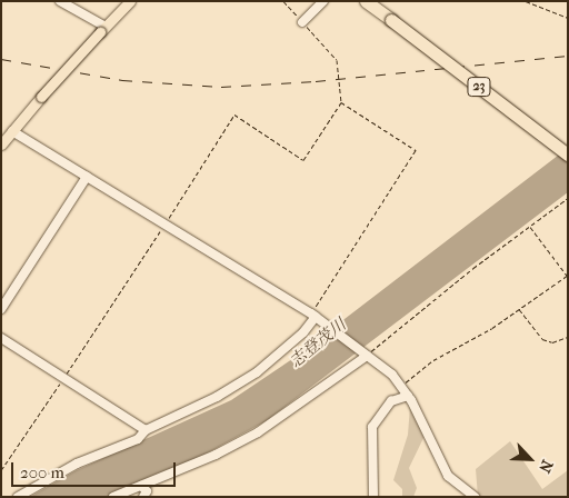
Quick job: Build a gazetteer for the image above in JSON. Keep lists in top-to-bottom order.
{
  "streets": {
    "highway": ["23"]
  },
  "water": ["志登茂川"],
  "scale_bar": "200 m",
  "north": "bottom right"
}
